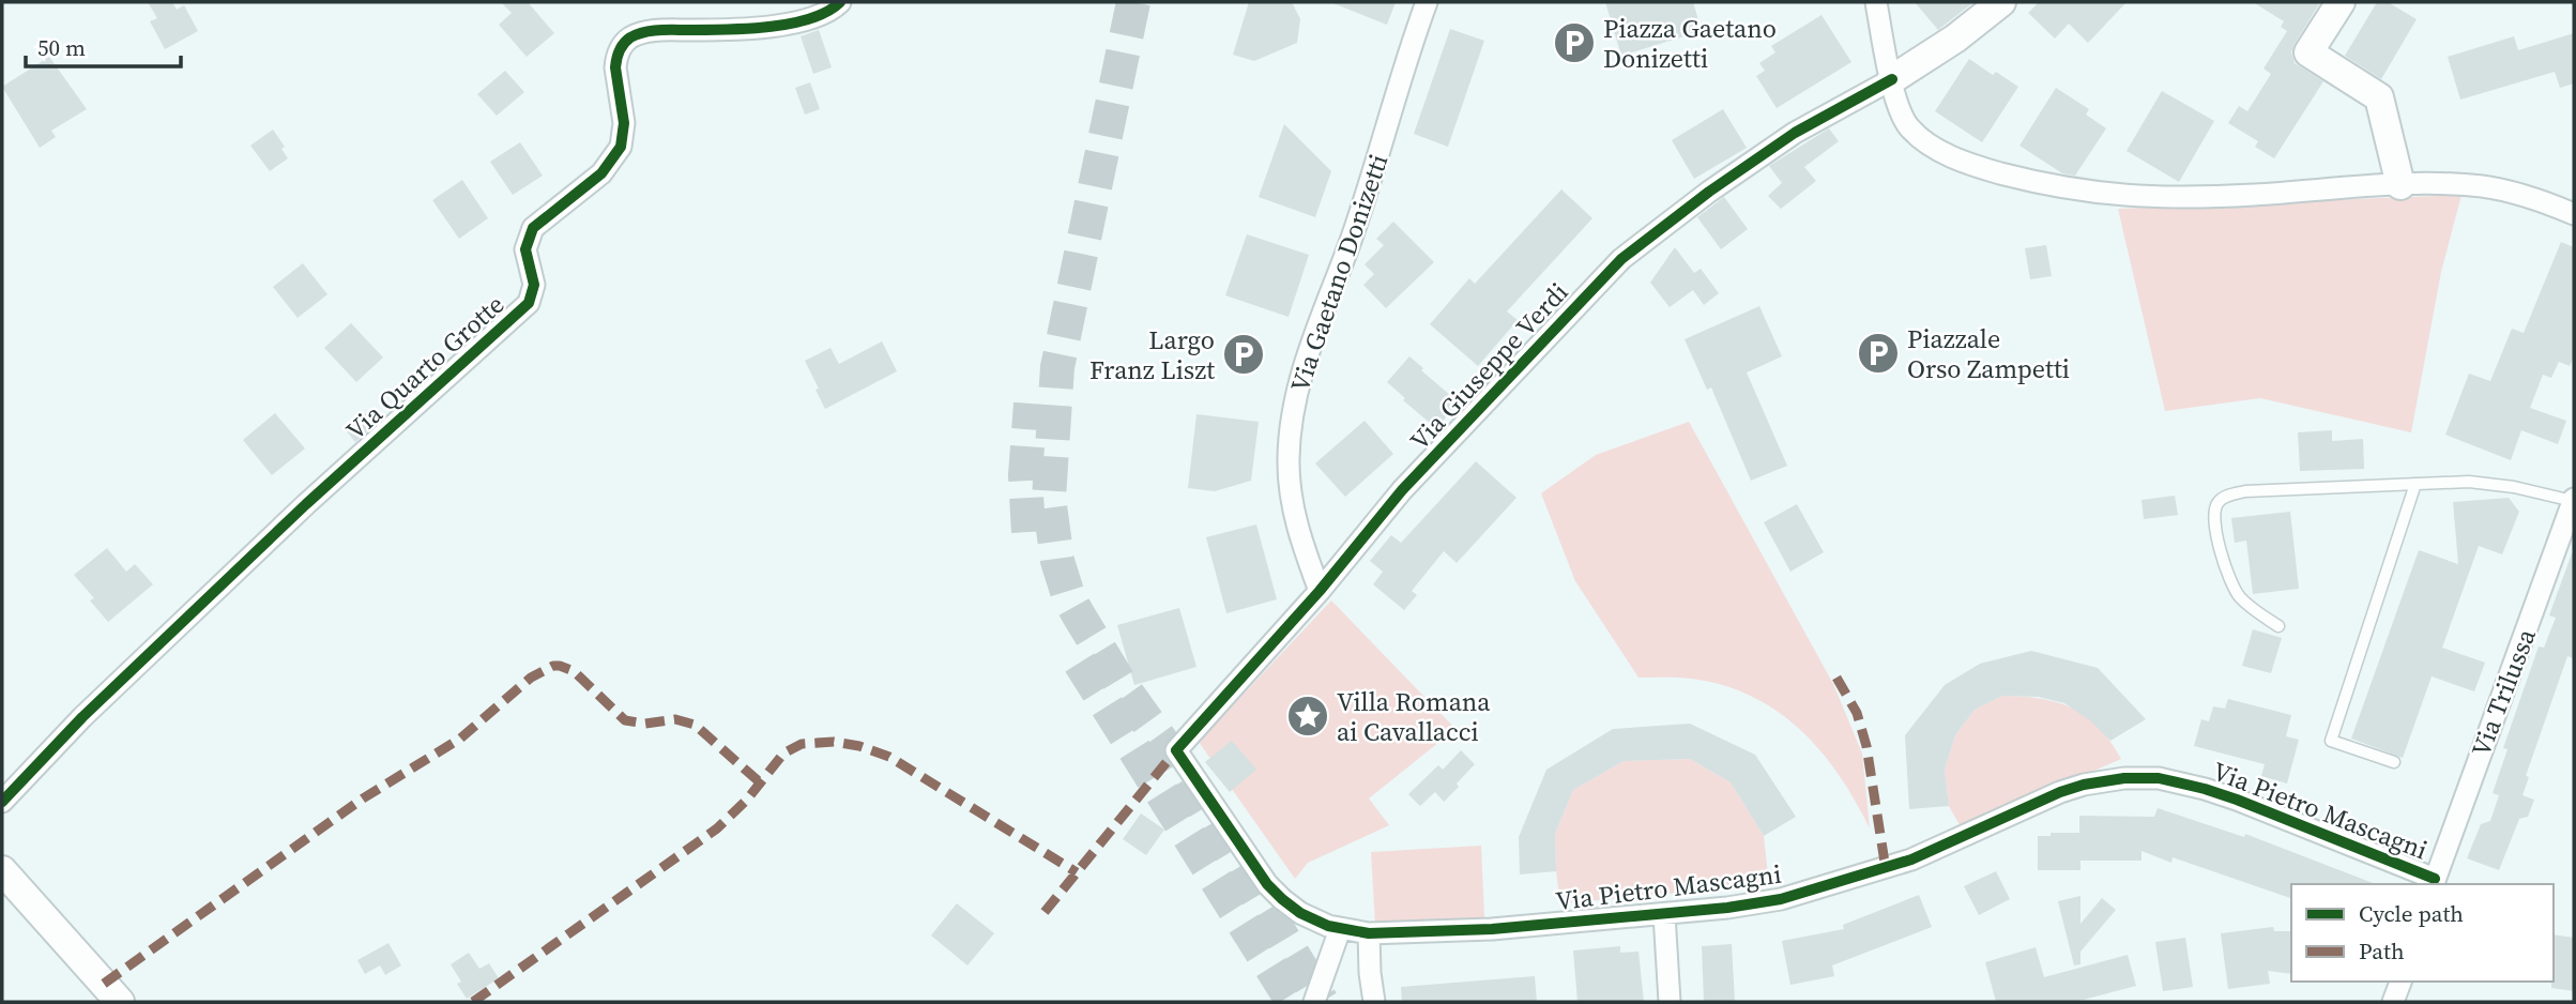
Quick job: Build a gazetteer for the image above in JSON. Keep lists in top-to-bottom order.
{
  "streets": {
    "main road": ["Via Giuseppe Verdi"],
    "street": [
      "Via Gaetano Donizetti",
      "Via Quarto Grotte",
      "Via Trilussa",
      "Via Pietro Mascagni"
    ]
  },
  "crossings": [
    ["Via Gaetano Donizetti", "Via Giuseppe Verdi"],
    ["Via Giuseppe Verdi", "Via Pietro Mascagni"],
    ["Via Trilussa", "Via Pietro Mascagni"]
  ],
  "places": {
    "parking": ["Piazza Gaetano Donizetti", "Piazzale Orso Zampetti", "Largo Franz Liszt"],
    "place": ["Villa Romana ai Cavallacci"]
  },
  "legend": ["Cycle path", "Path"],
  "scale_bar": "50 m"
}
